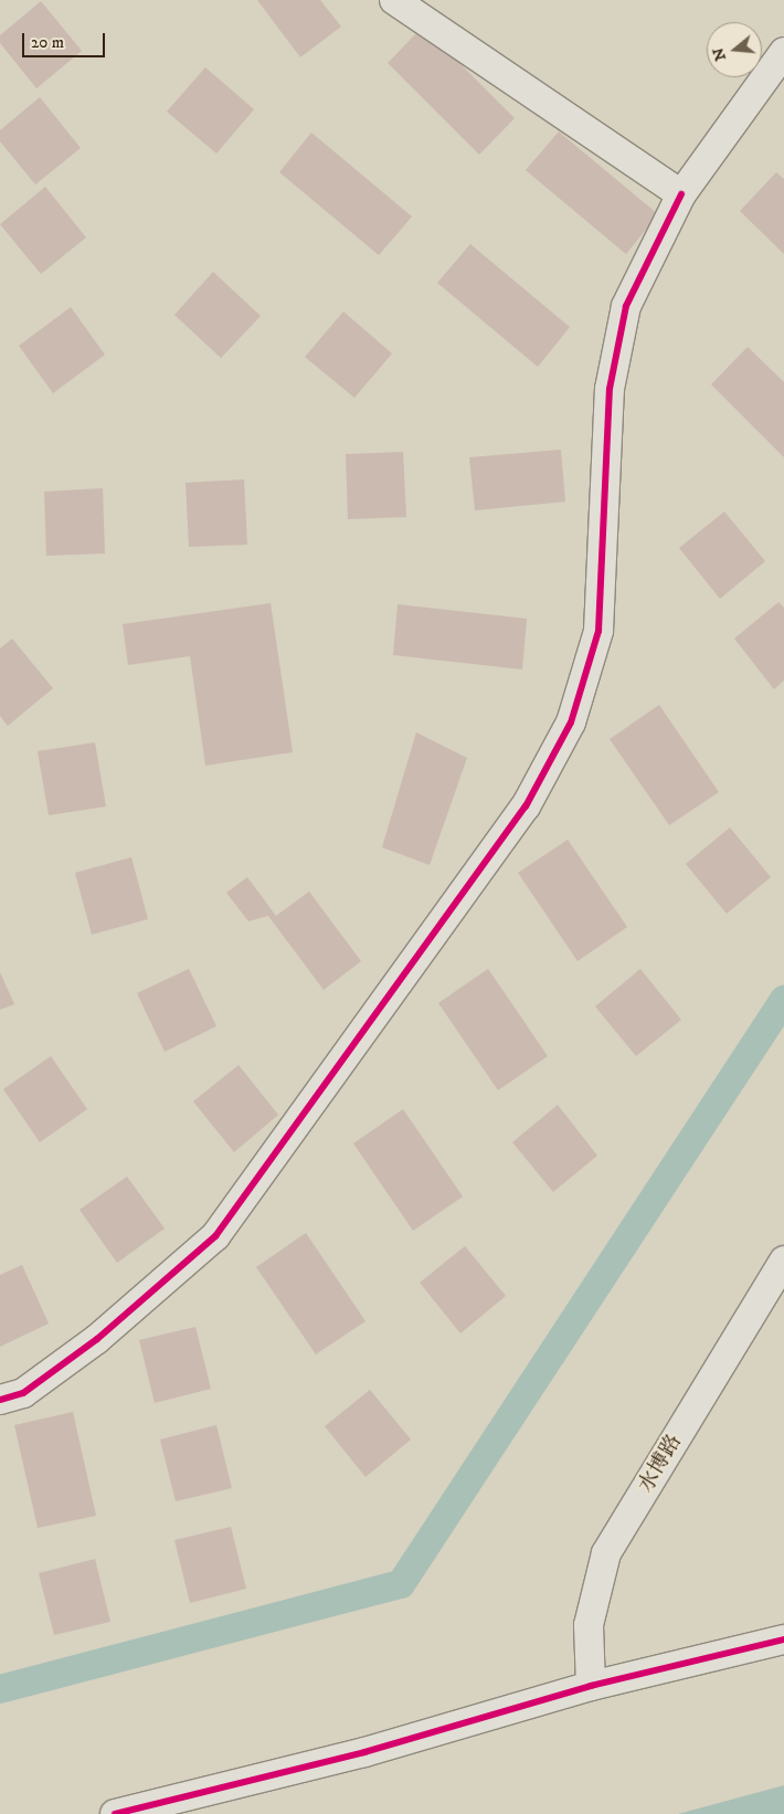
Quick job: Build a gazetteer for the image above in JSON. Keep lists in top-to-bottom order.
{
  "streets": {
    "street": ["水博路"]
  },
  "scale_bar": "20 m",
  "north": "left"
}
